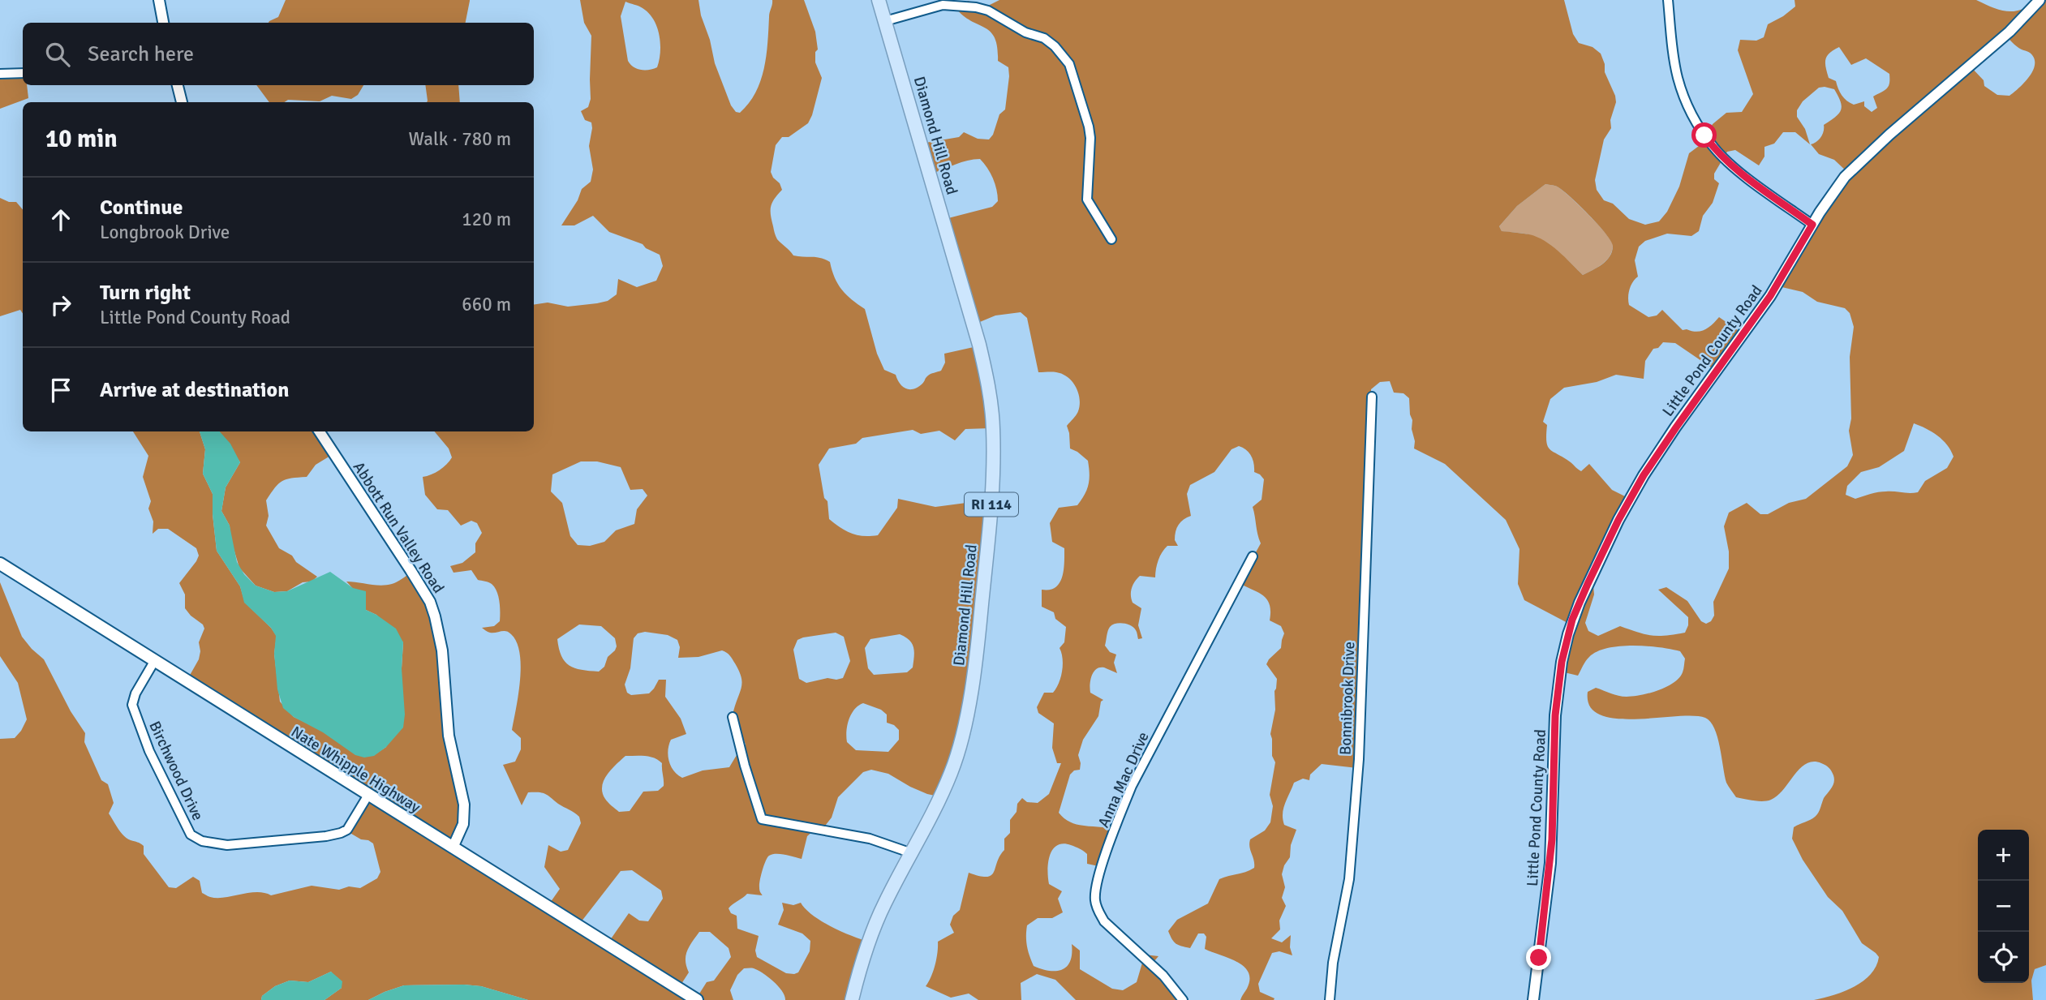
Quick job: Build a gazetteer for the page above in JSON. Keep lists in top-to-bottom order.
{
  "streets": {
    "main road": ["Diamond Hill Road", "RI 114", "Nate Whipple Highway"],
    "street": [
      "Little Pond County Road",
      "Abbott Run Valley Road",
      "Bonnibrook Drive",
      "Birchwood Drive",
      "Anna Mac Drive"
    ]
  },
  "crossings": [
    ["Abbott Run Valley Road", "Nate Whipple Highway"],
    ["Nate Whipple Highway", "Birchwood Drive"]
  ],
  "page": {
    "search": "Search here",
    "heading": ["10 min", "Walk · 780 m"],
    "list": [
      ["Continue", "Longbrook Drive", "120 m"],
      ["Turn right", "Little Pond County Road", "660 m"],
      "Arrive at destination"
    ],
    "map_buttons": ["+", "−"]
  }
}
